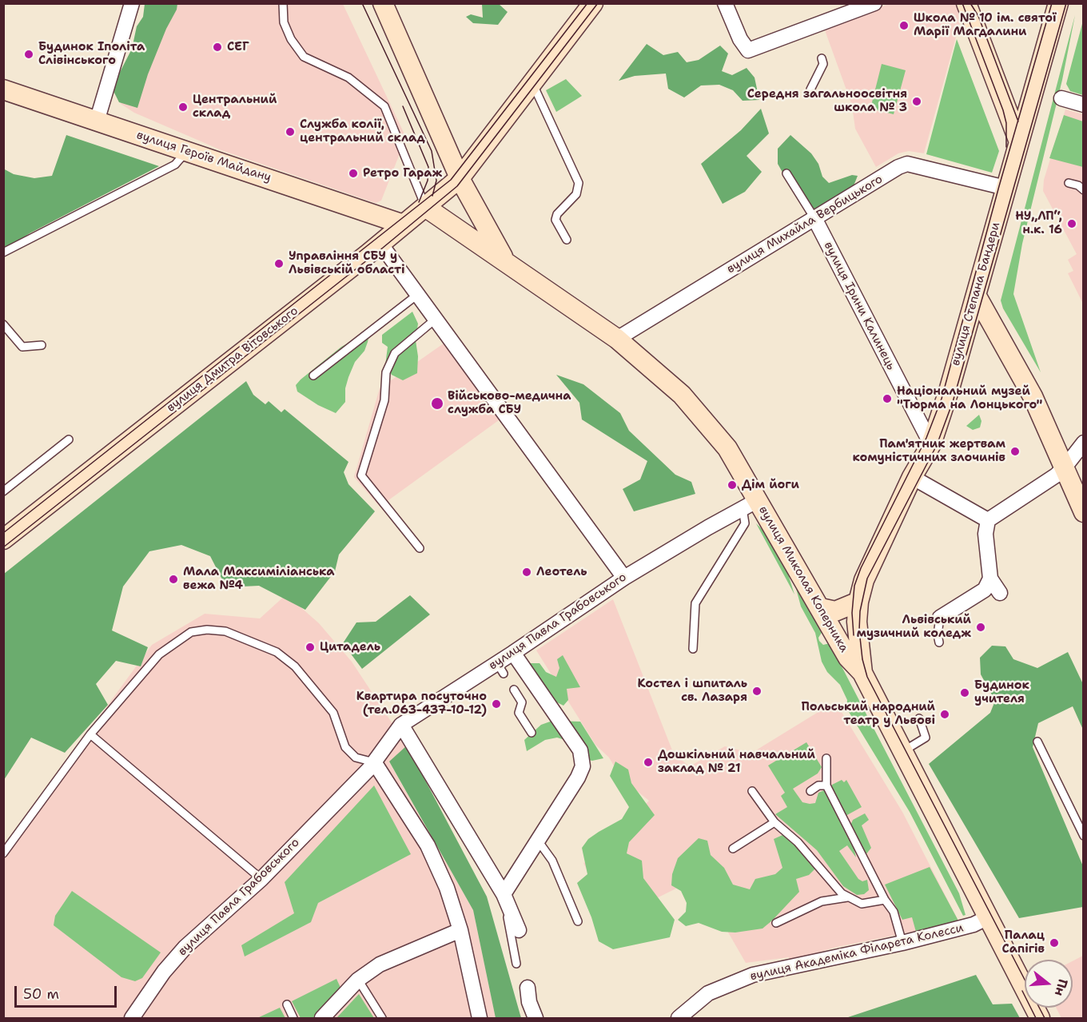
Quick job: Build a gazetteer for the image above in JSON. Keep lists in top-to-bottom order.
{
  "streets": {
    "main road": [
      "вулиця Героїв Майдану",
      "вулиця Степана Бандери",
      "вулиця Дмитра Вітовського",
      "вулиця Миколая Коперника"
    ],
    "street": [
      "вулиця Михайла Вербицького",
      "вулиця Ірини Калинець",
      "вулиця Павла Грабовського",
      "вулиця Академіка Філарета Колесси"
    ]
  },
  "crossings": [
    ["вулиця Героїв Майдану", "вулиця Дмитра Вітовського"],
    ["вулиця Михайла Вербицького", "вулиця Степана Бандери"],
    ["вулиця Михайла Вербицького", "вулиця Ірини Калинець"],
    ["вулиця Михайла Вербицького", "вулиця Миколая Коперника"],
    ["вулиця Степана Бандери", "вулиця Ірини Калинець"],
    ["вулиця Степана Бандери", "вулиця Миколая Коперника"],
    ["вулиця Дмитра Вітовського", "вулиця Миколая Коперника"],
    ["вулиця Миколая Коперника", "вулиця Павла Грабовського"],
    ["вулиця Миколая Коперника", "вулиця Академіка Філарета Колесси"]
  ],
  "places": [
    "Школа № 10 ім. святої Марії Магдалини",
    "СЕГ",
    "Будинок Іполіта Слівінського",
    "Середня загальноосвітня школа № 3",
    "Центральний склад",
    "Служба колії, центральний склад",
    "Ретро Гараж",
    "НУ„ЛП“, н.к. 16",
    "Управління СБУ у Львівській області",
    "Національний музей \"Тюрма на Лонцького\"",
    "Військово-медична служба СБУ",
    "Пам'ятник жертвам комуністичних злочинів",
    "Дім йоги",
    "Леотель",
    "Мала Максиміліанська вежа №4",
    "Львівський музичний коледж",
    "Цитадель",
    "Костел і шпиталь св. Лазаря",
    "Будинок учителя",
    "Квартира посуточно (тел.063-437-10-12)",
    "Польський народний театр у Львові",
    "Дошкільний навчальний заклад № 21",
    "Палац Сапігів"
  ],
  "scale_bar": "50 m",
  "north": "right"
}
